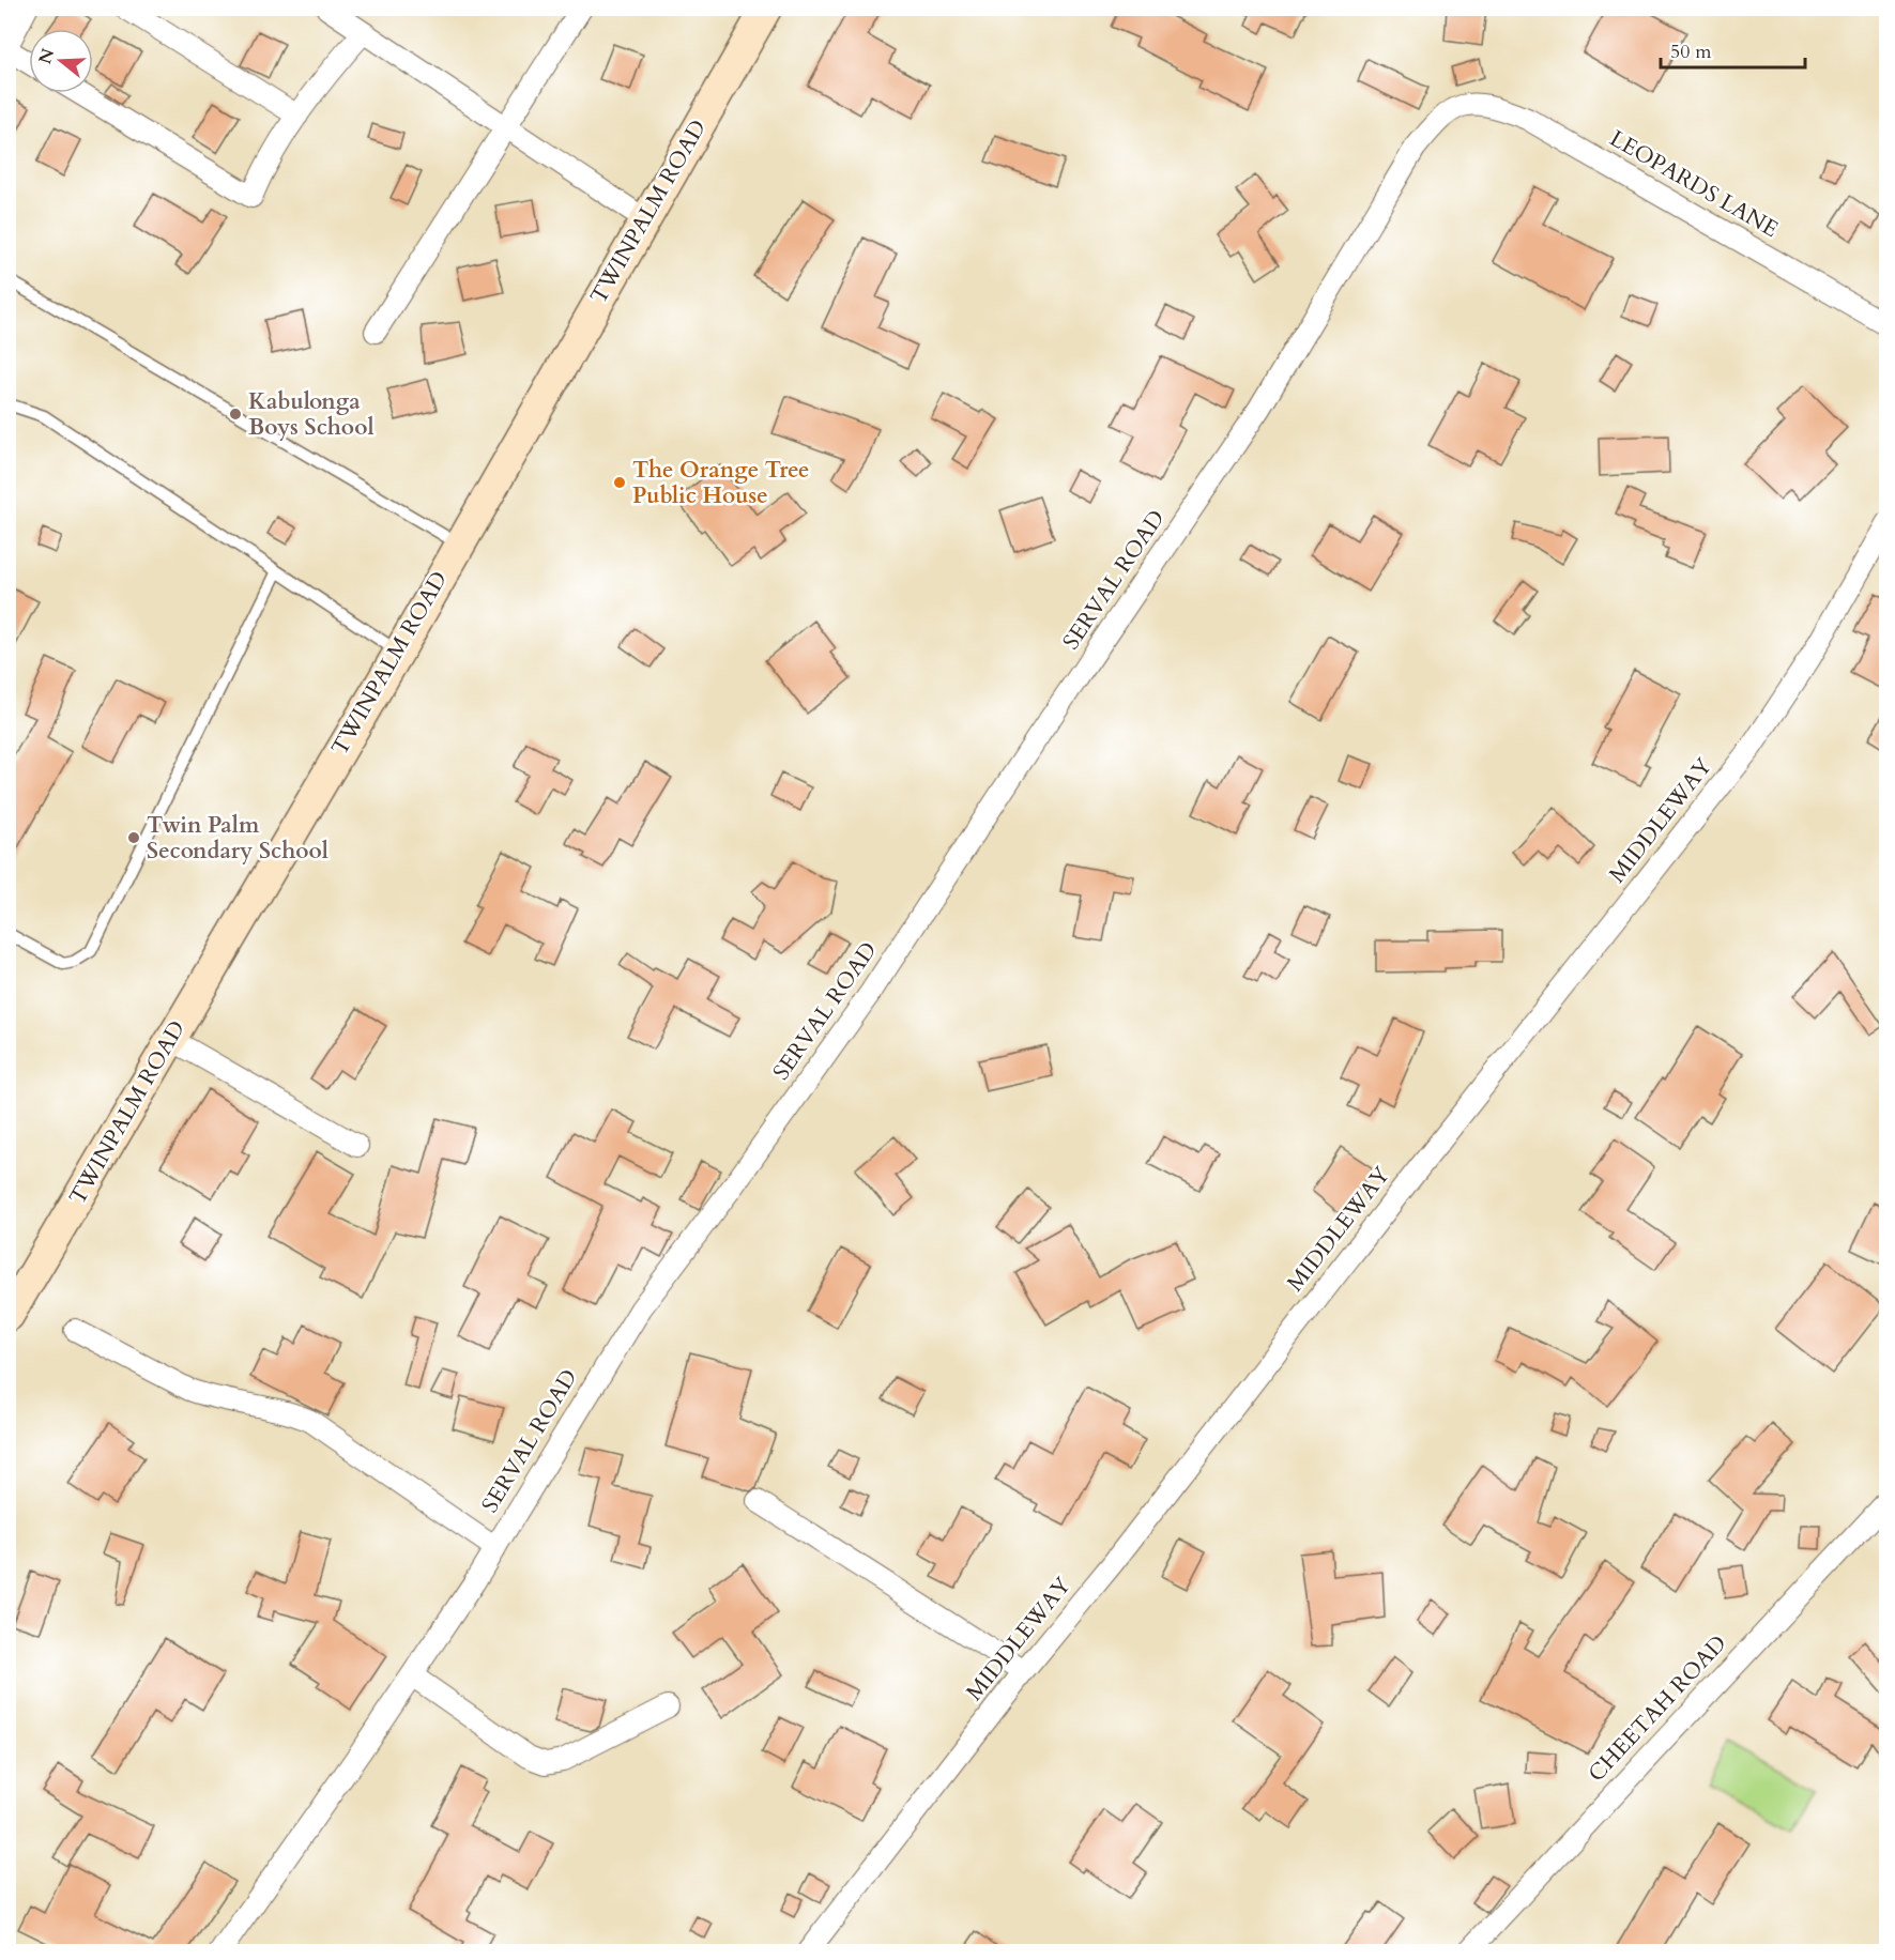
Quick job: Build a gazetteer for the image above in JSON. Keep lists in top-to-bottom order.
{
  "streets": {
    "main road": ["TWINPALM ROAD"],
    "street": [
      "LEOPARDS LANE",
      "SERVAL ROAD",
      "MIDDLEWAY",
      "CHEETAH ROAD"
    ]
  },
  "crossings": [
    ["LEOPARDS LANE", "SERVAL ROAD"]
  ],
  "places": ["Kabulonga Boys School", "The Orange Tree Public House", "Twin Palm Secondary School"],
  "scale_bar": "50 m",
  "north": "left"
}
